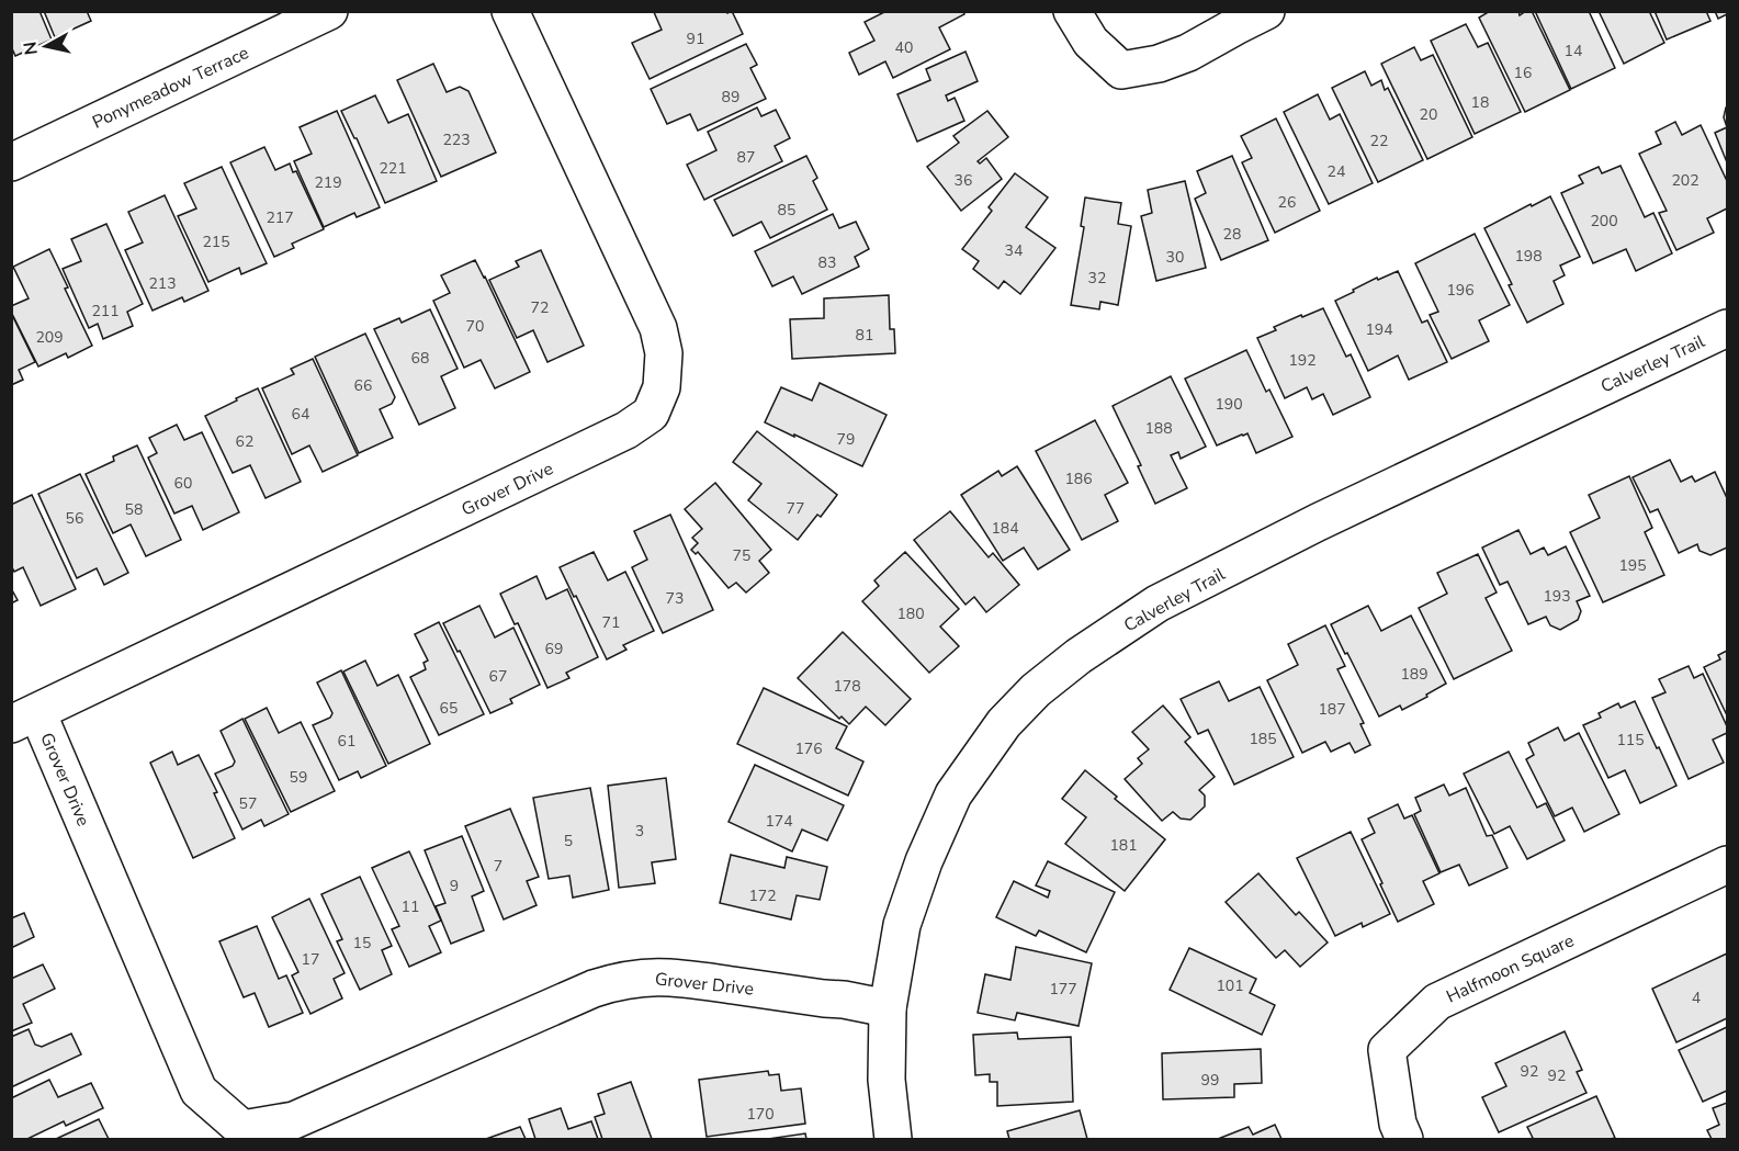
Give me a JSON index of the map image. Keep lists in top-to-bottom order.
{
  "streets": {
    "street": [
      "Ponymeadow Terrace",
      "Calverley Trail",
      "Grover Drive",
      "Halfmoon Square"
    ]
  },
  "crossings": [
    ["Calverley Trail", "Grover Drive"]
  ],
  "house_numbers": [
    "91",
    "40",
    "14",
    "16",
    "89",
    "18",
    "20",
    "223",
    "22",
    "87",
    "221",
    "24",
    "36",
    "202",
    "219",
    "26",
    "85",
    "217",
    "200",
    "28",
    "215",
    "34",
    "198",
    "30",
    "83",
    "32",
    "213",
    "196",
    "72",
    "211",
    "70",
    "194",
    "81",
    "209",
    "68",
    "192",
    "66",
    "190",
    "64",
    "188",
    "79",
    "62",
    "186",
    "60",
    "77",
    "58",
    "56",
    "184",
    "75",
    "195",
    "193",
    "73",
    "180",
    "71",
    "69",
    "189",
    "67",
    "178",
    "65",
    "187",
    "185",
    "115",
    "61",
    "176",
    "59",
    "57",
    "174",
    "3",
    "5",
    "181",
    "7",
    "9",
    "172",
    "11",
    "15",
    "17",
    "101",
    "177",
    "4",
    "92",
    "92",
    "99",
    "170"
  ],
  "north": "left"
}
